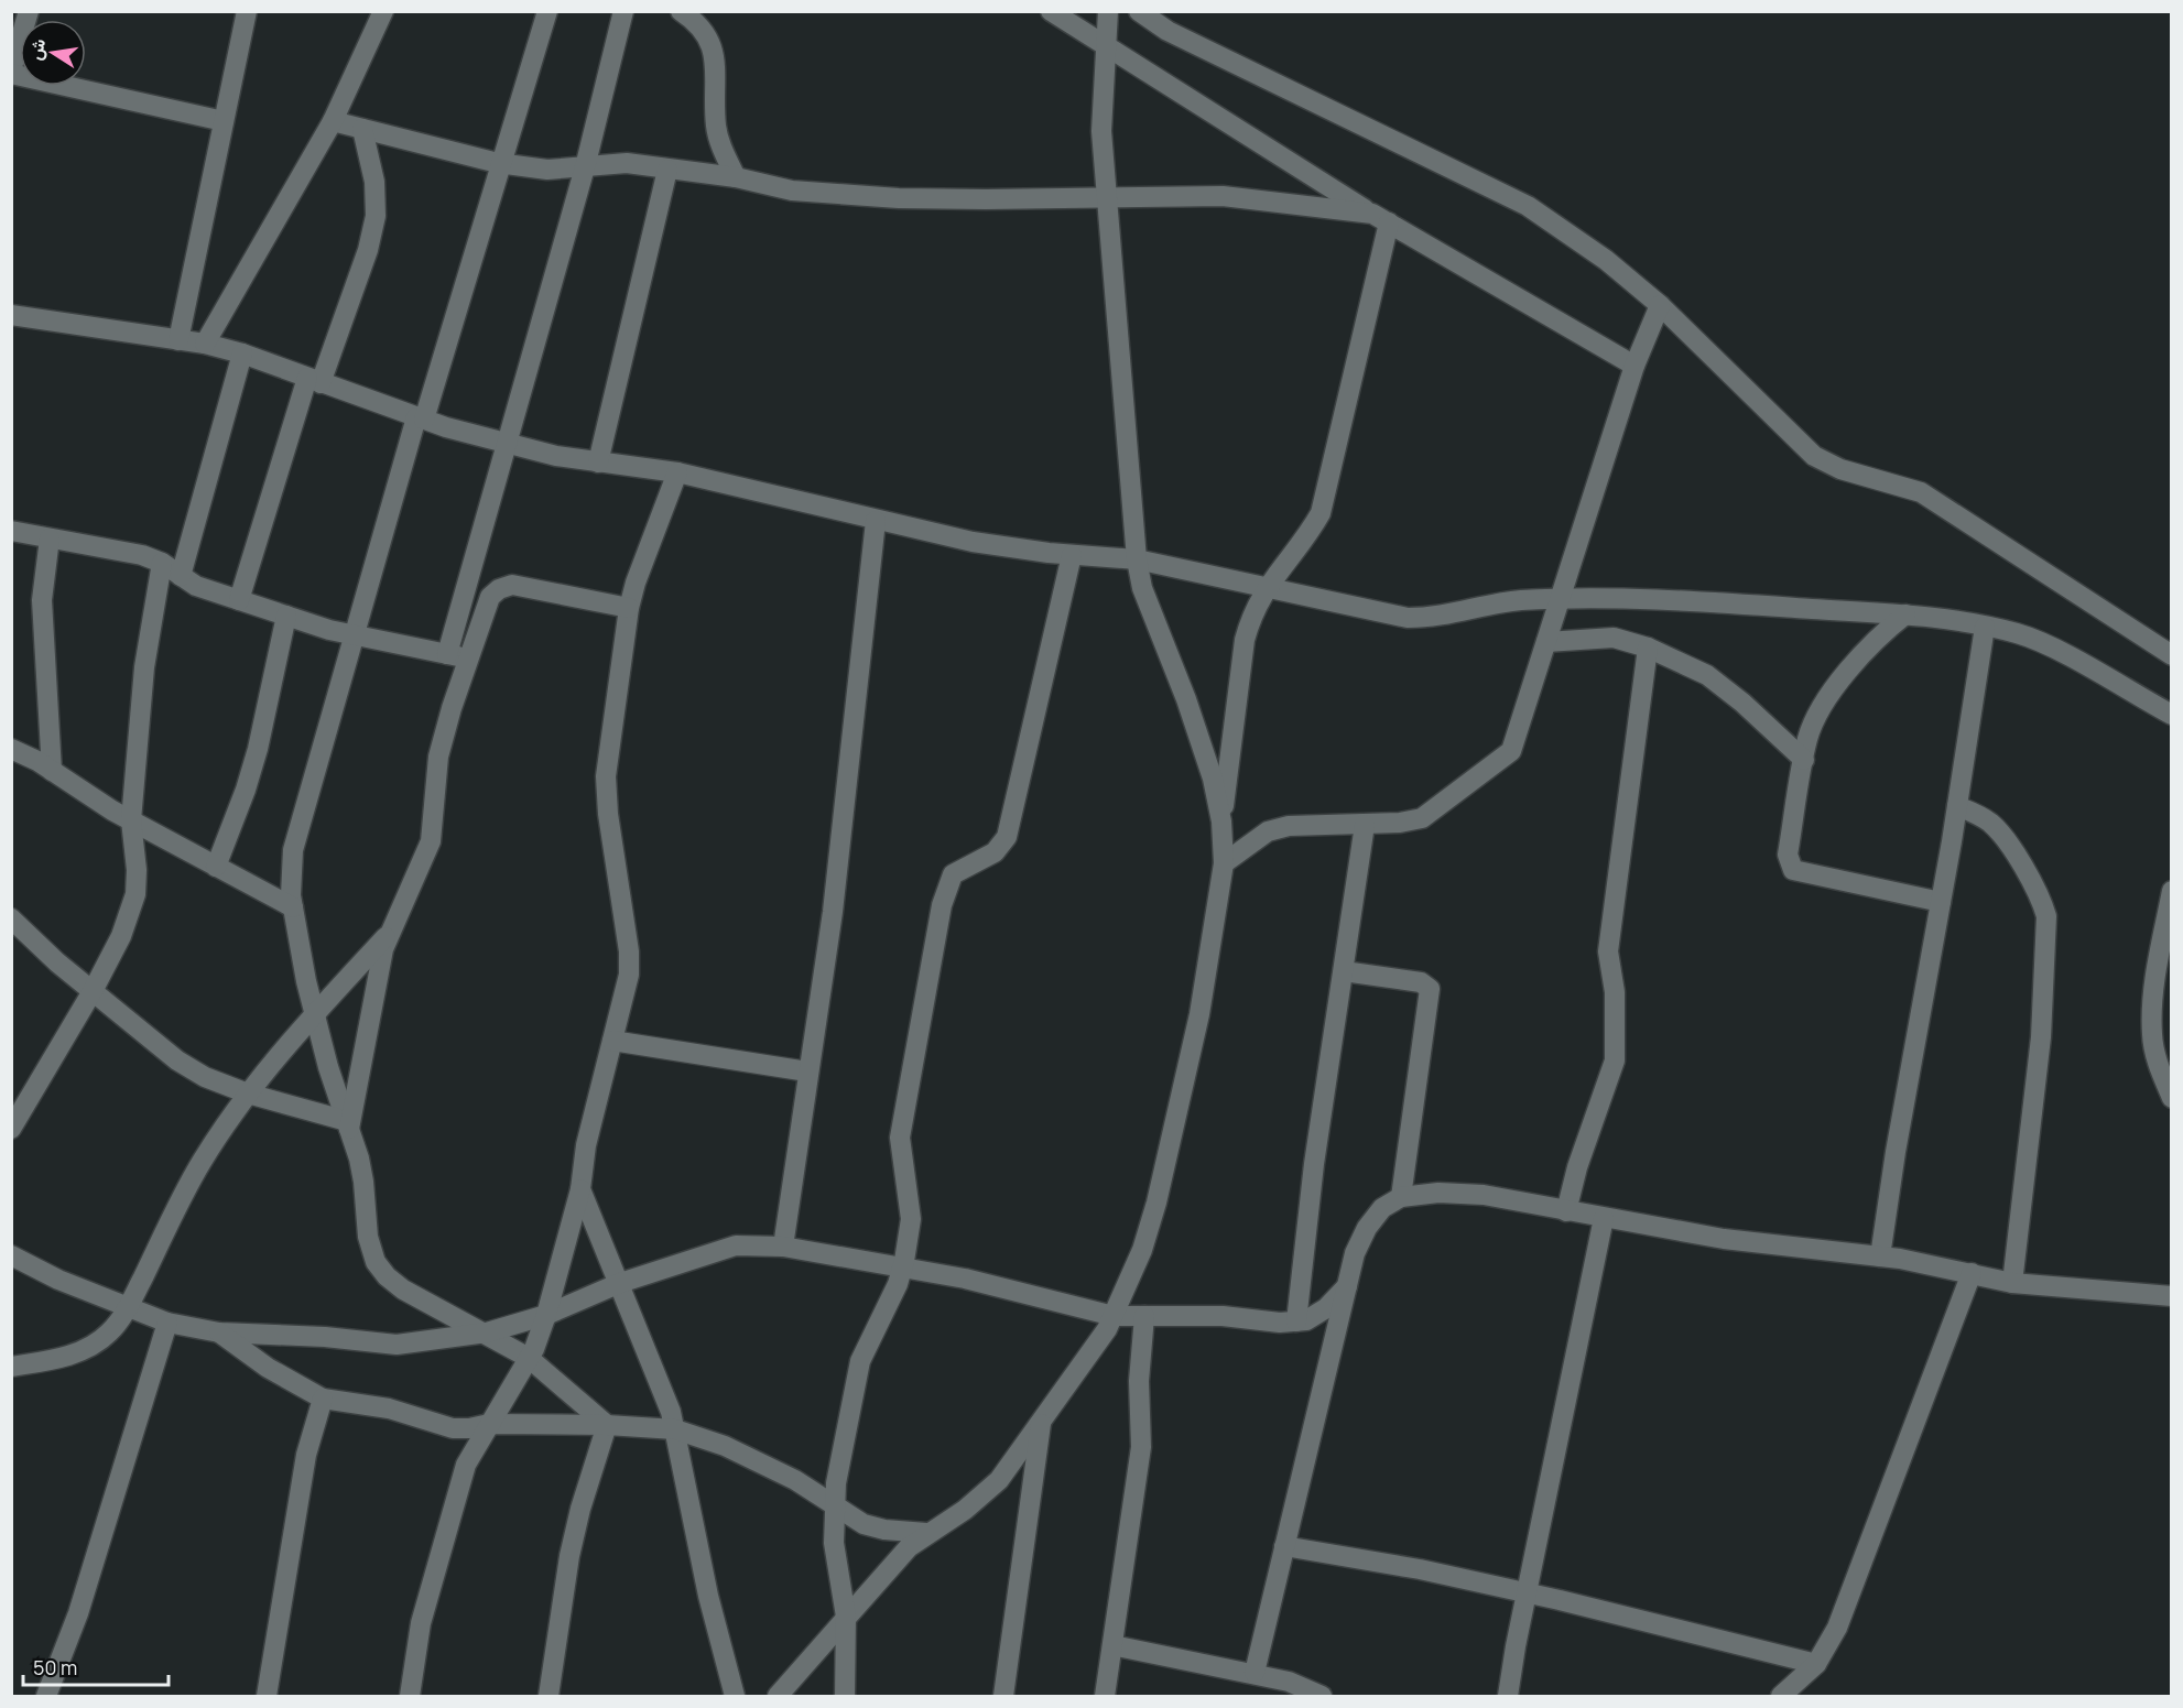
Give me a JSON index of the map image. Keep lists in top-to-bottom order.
{
  "scale_bar": "50 m",
  "north": "left"
}
